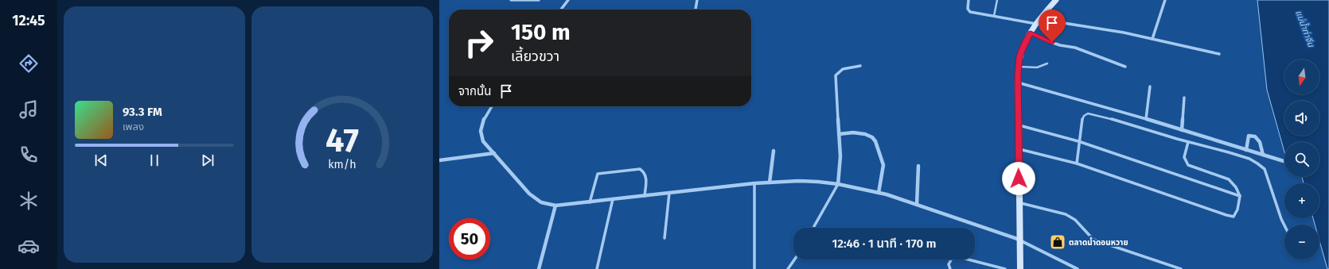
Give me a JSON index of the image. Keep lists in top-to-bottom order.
{
  "water": ["แม่น้ำท่าจีน"],
  "places": {
    "shop": ["ตลาดน้ำดอนหวาย"]
  },
  "north": "bottom",
  "page": {
    "tabs": "12:45",
    "turn": ["150 m", "เลี้ยวขวา"],
    "map_buttons": ["+", "−"],
    "then": "จากนั้น",
    "song": ["93.3 FM", "เพลง"],
    "limit": "50",
    "trip": "12:46 · 1 นาที · 170 m",
    "gauge": ["47", "km/h"]
  }
}
